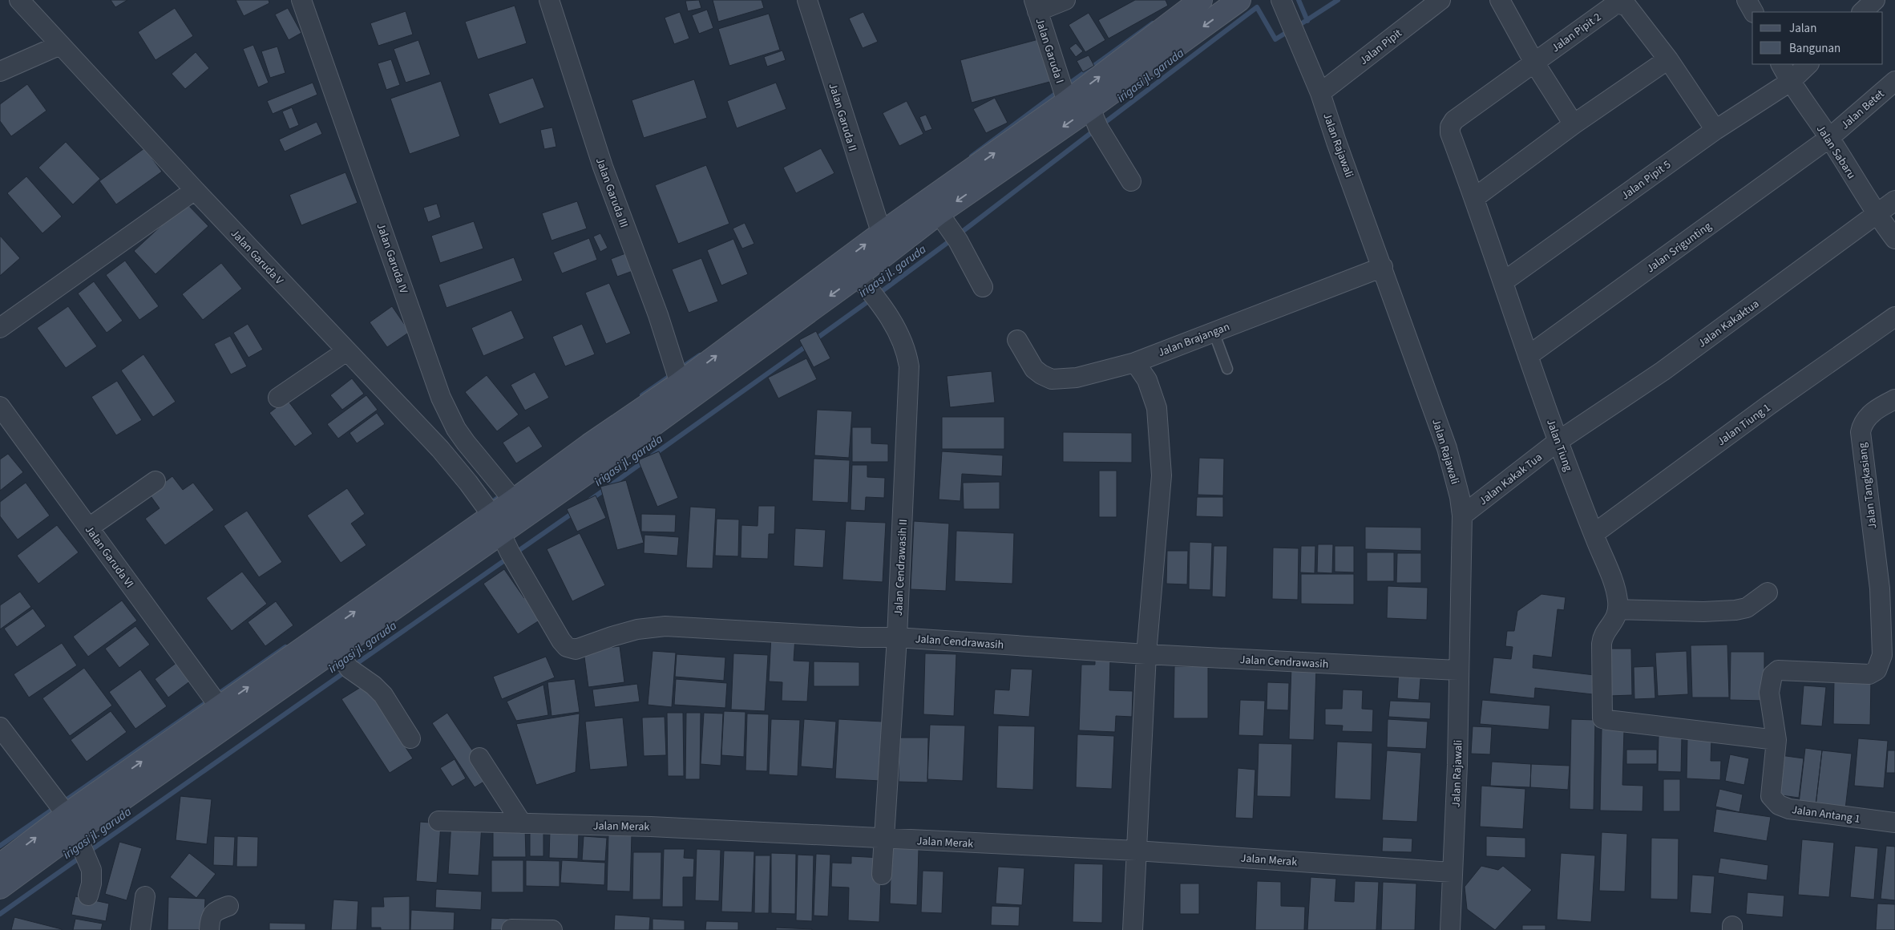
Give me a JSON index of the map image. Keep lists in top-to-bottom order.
{
  "streets": {
    "street": [
      "Jalan Pipit 2",
      "Jalan Pipit",
      "Jalan Garuda I",
      "Jalan Betet",
      "Jalan Garuda II",
      "Jalan Rajawali",
      "Jalan Sabaru",
      "Jalan Pipit 5",
      "Jalan Garuda III",
      "Jalan Srigunting",
      "Jalan Garuda V",
      "Jalan Garuda IV",
      "Jalan Kakaktua",
      "Jalan Brajangan",
      "Jalan Tiung 1",
      "Jalan Tiung",
      "Jalan Kakak Tua",
      "Jalan Tangkasiang",
      "Jalan Garuda VI",
      "Jalan Cendrawasih II",
      "Jalan Cendrawasih",
      "Jalan Antang 1",
      "Jalan Merak"
    ]
  },
  "crossings": [
    ["Jalan Pipit 2", "Jalan Pipit 5"],
    ["Jalan Pipit 2", "Jalan Tiung"],
    ["Jalan Pipit", "Jalan Rajawali"],
    ["Jalan Betet", "Jalan Sabaru"],
    ["Jalan Betet", "Jalan Srigunting"],
    ["Jalan Rajawali", "Jalan Brajangan"],
    ["Jalan Rajawali", "Jalan Kakak Tua"],
    ["Jalan Rajawali", "Jalan Cendrawasih"],
    ["Jalan Rajawali", "Jalan Merak"],
    ["Jalan Sabaru", "Jalan Pipit 5"],
    ["Jalan Sabaru", "Jalan Srigunting"],
    ["Jalan Sabaru", "Jalan Kakaktua"],
    ["Jalan Pipit 5", "Jalan Tiung"],
    ["Jalan Srigunting", "Jalan Tiung"],
    ["Jalan Garuda V", "Jalan Cendrawasih"],
    ["Jalan Kakaktua", "Jalan Tiung"],
    ["Jalan Kakaktua", "Jalan Kakak Tua"],
    ["Jalan Tiung 1", "Jalan Tiung"],
    ["Jalan Tiung", "Jalan Kakak Tua"],
    ["Jalan Tangkasiang", "Jalan Antang 1"],
    ["Jalan Cendrawasih II", "Jalan Cendrawasih"],
    ["Jalan Cendrawasih II", "Jalan Merak"]
  ],
  "water": ["irigasi jl. garuda"],
  "legend": ["Jalan", "Bangunan"]
}
